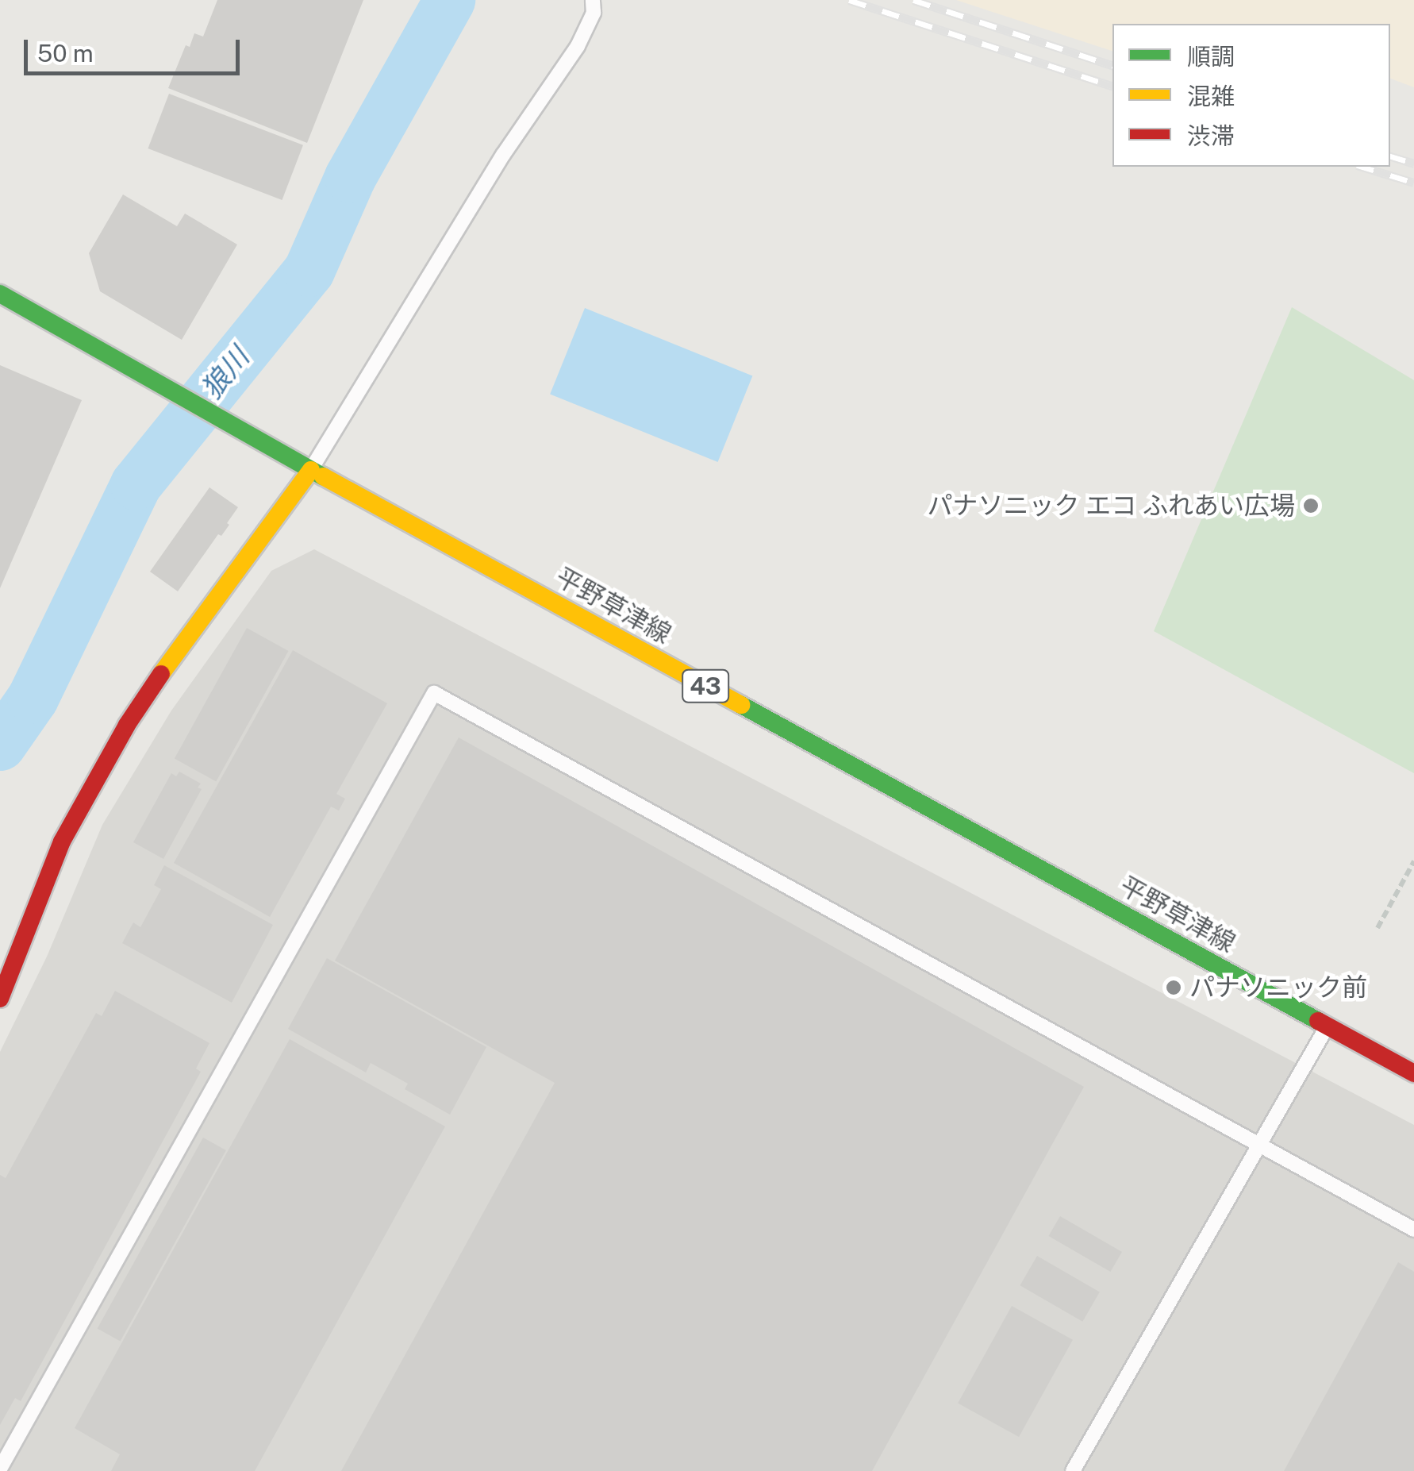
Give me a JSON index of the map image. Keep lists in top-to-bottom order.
{
  "streets": {
    "main road": ["平野草津線", "43"]
  },
  "water": ["狼川"],
  "places": ["パナソニック エコ ふれあい広場", "パナソニック前"],
  "legend": ["順調", "混雑", "渋滞"],
  "scale_bar": "50 m"
}
